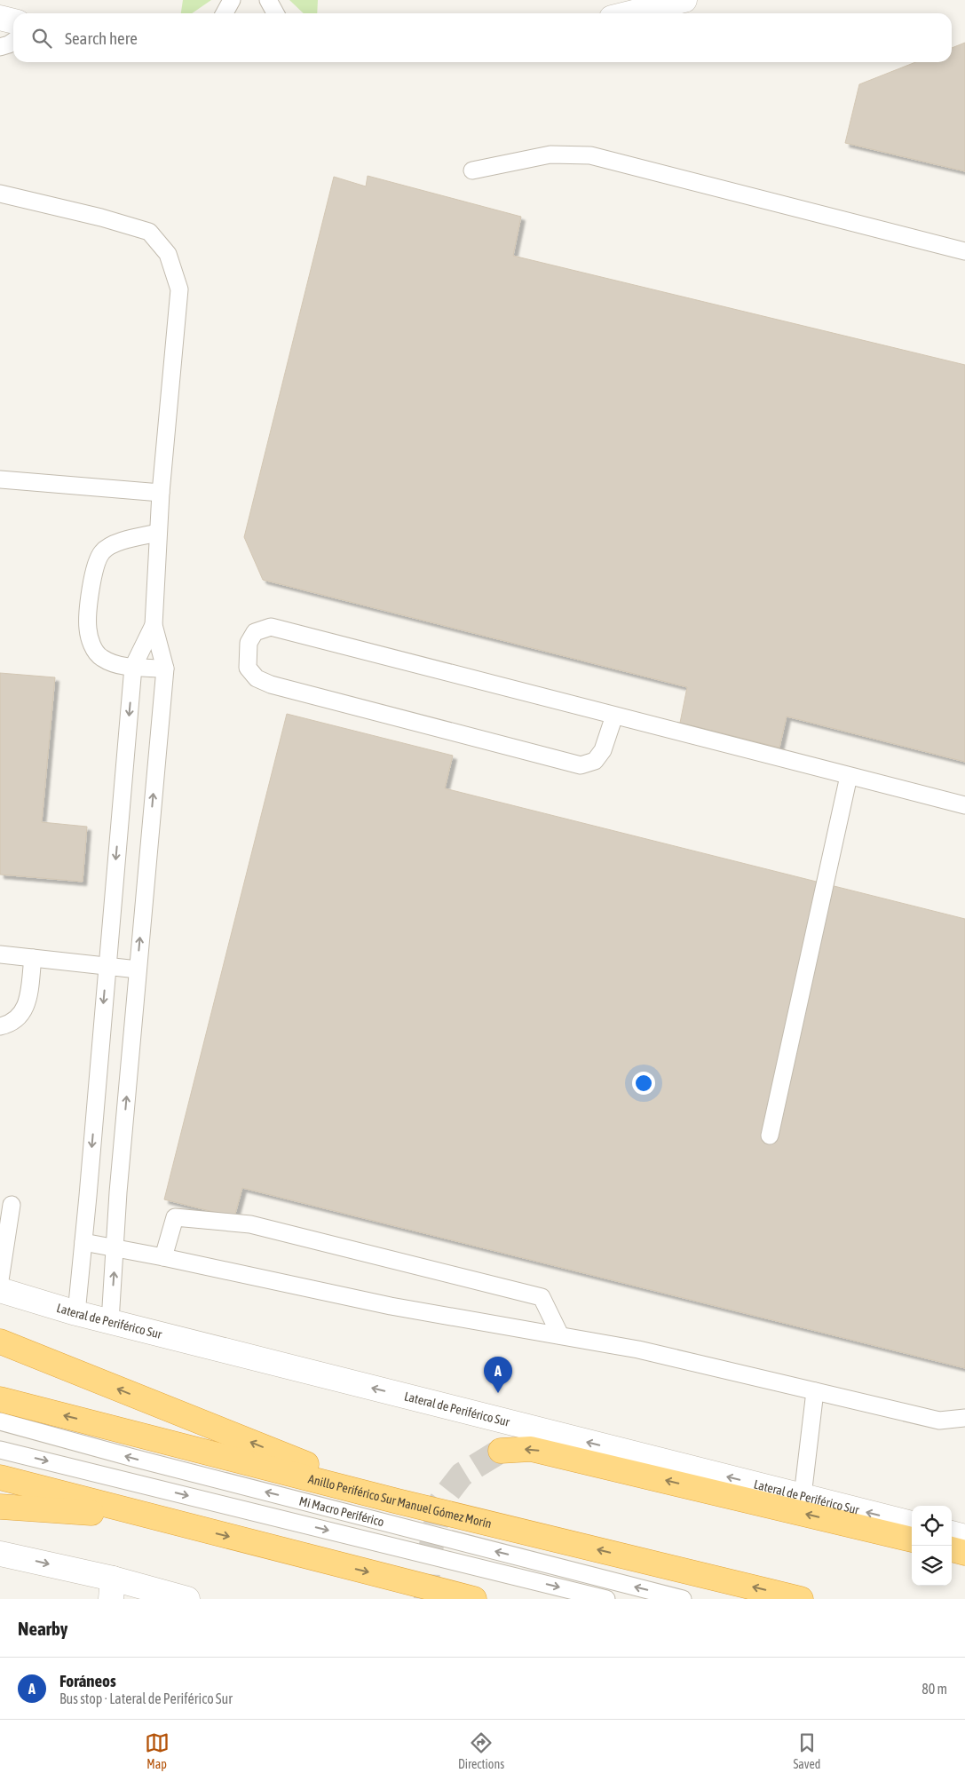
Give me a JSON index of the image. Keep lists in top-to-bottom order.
{
  "streets": {
    "highway": ["Anillo Periférico Sur Manuel Gómez Morín"],
    "street": ["Lateral de Periférico Sur"],
    "lane": ["Mi Macro Periférico"]
  },
  "one_way": ["Lateral de Periférico Sur"],
  "page": {
    "search": "Search here",
    "pins": "A",
    "heading": "Nearby",
    "list": [
      {
        "mark": "A",
        "name": "Foráneos",
        "note": "Bus stop · Lateral de Periférico Sur",
        "value": "80 m"
      }
    ],
    "nav": ["Map", "Directions", "Saved"]
  }
}
